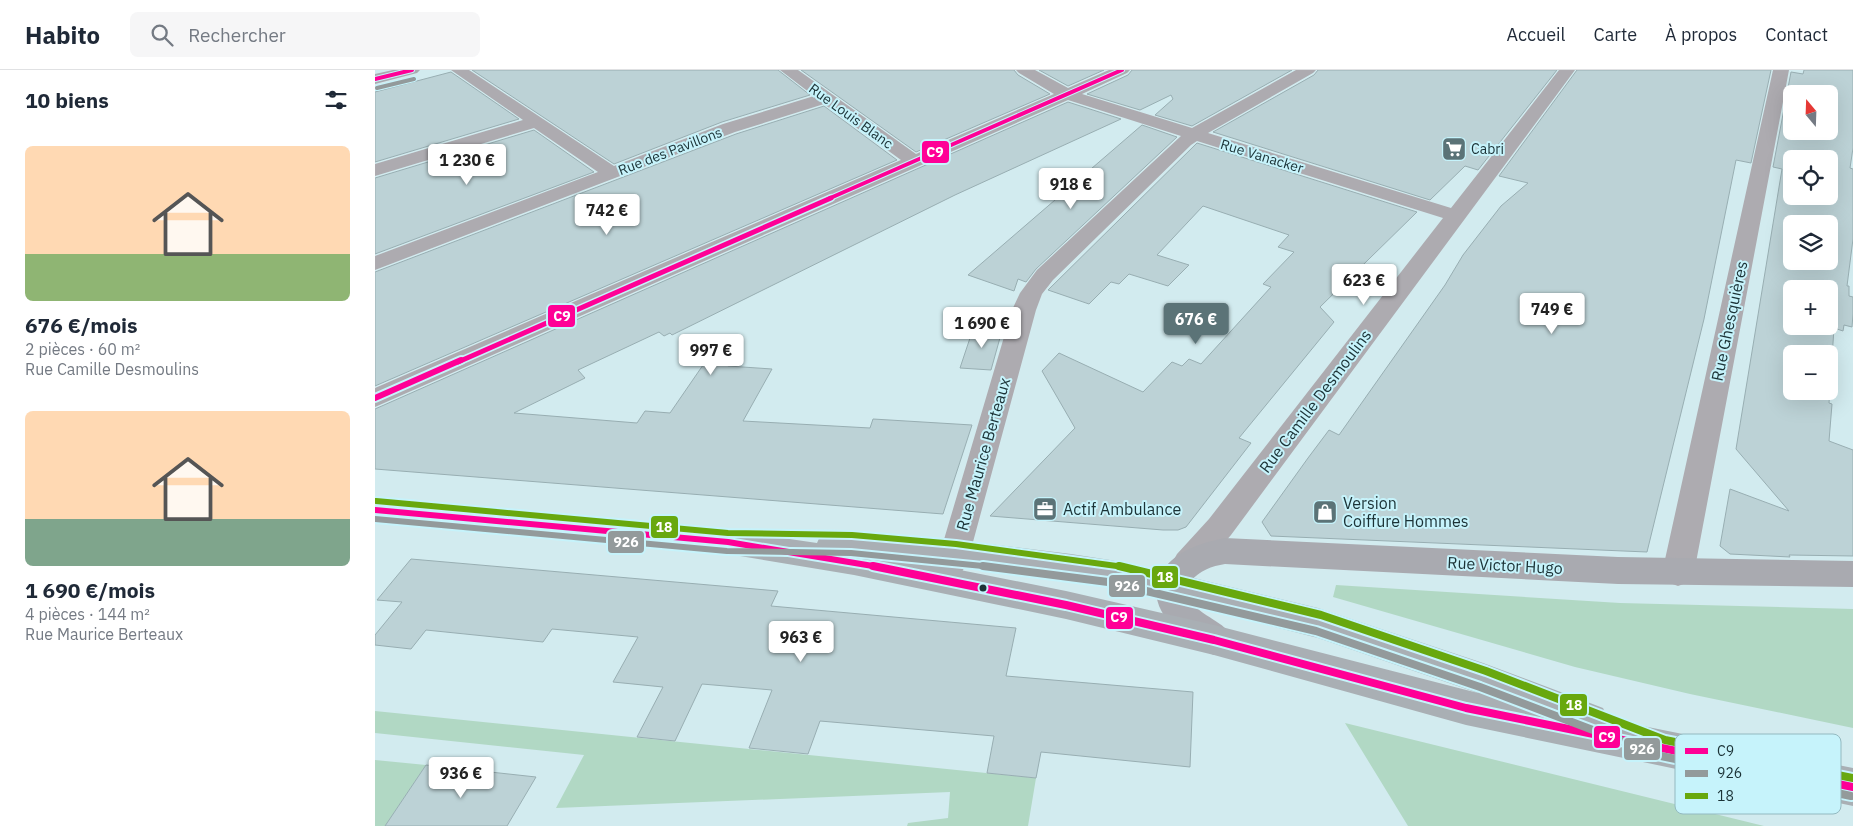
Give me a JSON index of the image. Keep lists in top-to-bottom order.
{
  "streets": {
    "street": [
      "Rue Louis Blanc",
      "Rue des Pavillons",
      "Rue Vanacker",
      "Rue Ghesquières",
      "Rue Camille Desmoulins",
      "Rue Maurice Berteaux",
      "Rue Victor Hugo"
    ]
  },
  "crossings": [
    ["Rue Louis Blanc", "Rue des Pavillons"],
    ["Rue Vanacker", "Rue Camille Desmoulins"],
    ["Rue Vanacker", "Rue Maurice Berteaux"],
    ["Rue Ghesquières", "Rue Victor Hugo"],
    ["Rue Camille Desmoulins", "Rue Victor Hugo"]
  ],
  "places": {
    "supermarket": ["Cabri"],
    "office": ["Actif Ambulance"],
    "shop": ["Version Coiffure Hommes"]
  },
  "lines": ["transit line C9", "transit line 926", "transit line 18"],
  "legend": ["C9", "926", "18"],
  "north": "top",
  "page": {
    "header": "Habito",
    "search": "Rechercher",
    "nav": [
      "Accueil",
      "Carte",
      "À propos",
      "Contact"
    ],
    "heading": "10 biens",
    "map_buttons": ["+", "−"],
    "list": [
      {
        "name": "676 €/mois",
        "note": "2 pièces · 60 m² · Rue Camille Desmoulins"
      },
      {
        "name": "1 690 €/mois",
        "note": "4 pièces · 144 m² · Rue Maurice Berteaux"
      }
    ],
    "price": [
      "1 230 €",
      "918 €",
      "742 €",
      "623 €",
      "749 €",
      "676 €",
      "1 690 €",
      "997 €",
      "963 €",
      "936 €"
    ]
  }
}
